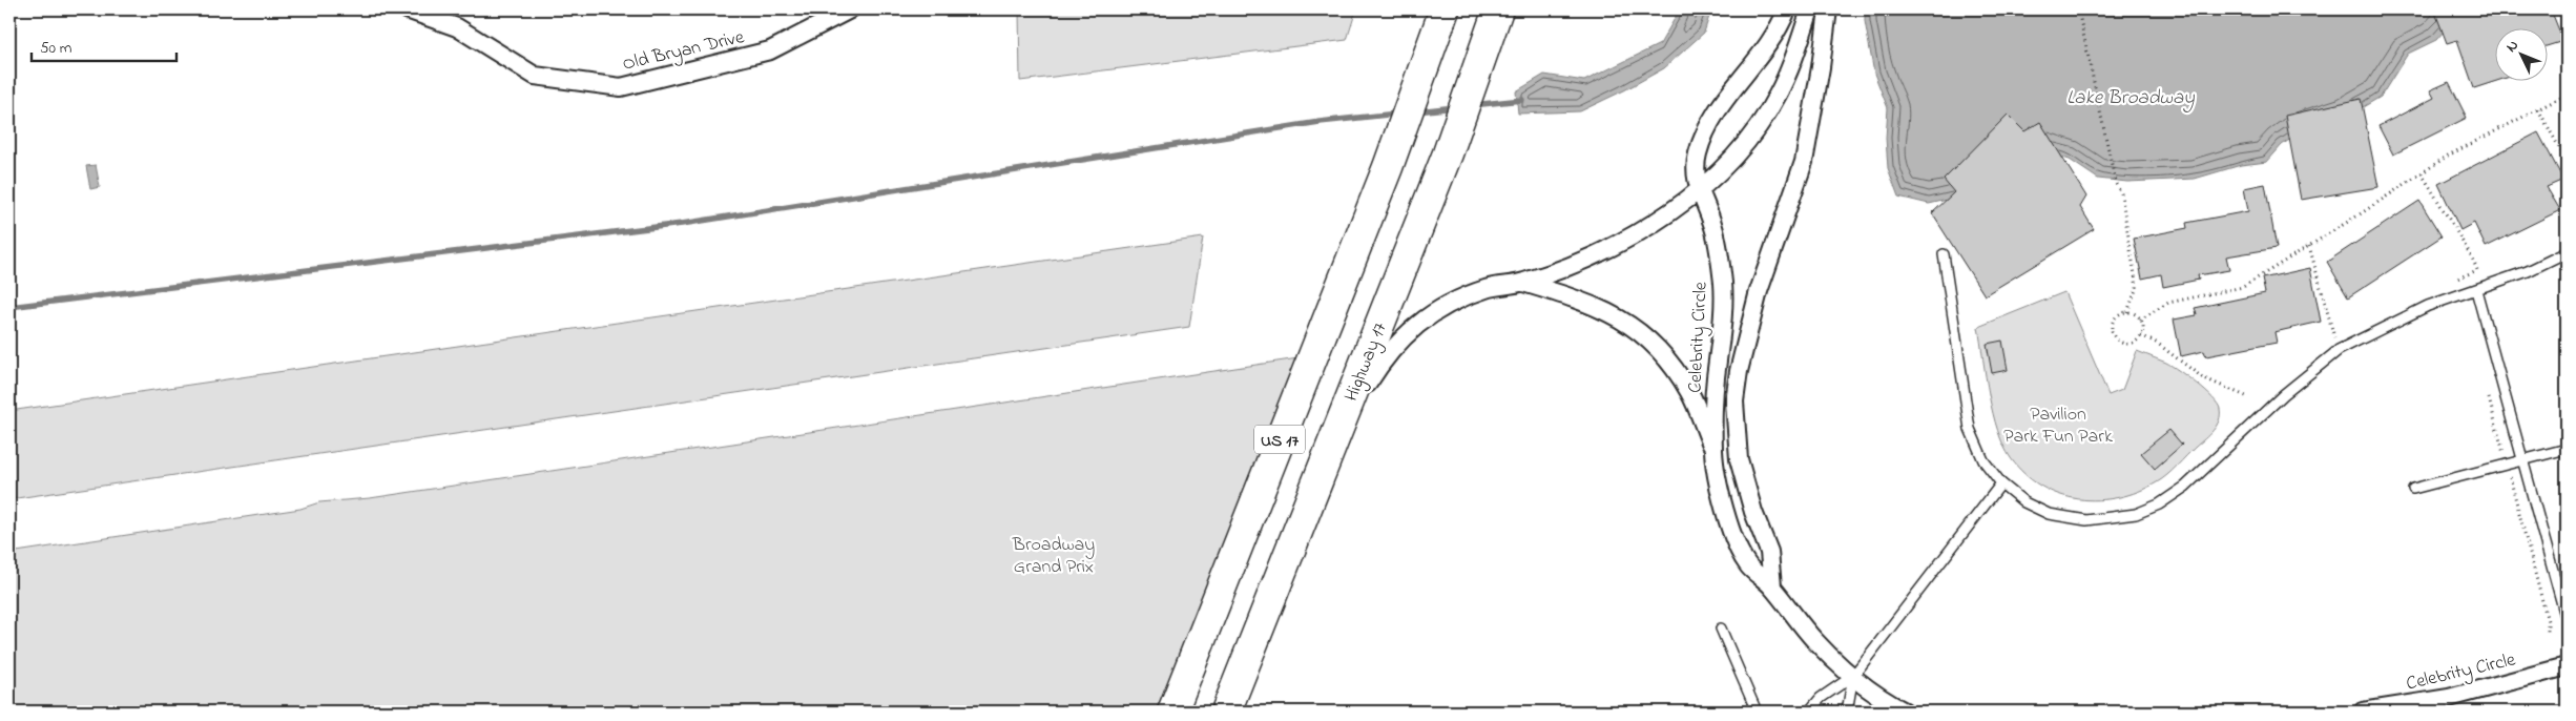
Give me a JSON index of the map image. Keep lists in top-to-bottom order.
{
  "streets": {
    "highway": ["Highway 17", "US 17"],
    "street": ["Old Bryan Drive", "Celebrity Circle"]
  },
  "water": ["Lake Broadway"],
  "parks": ["Pavilion Park Fun Park", "Broadway Grand Prix"],
  "scale_bar": "50 m",
  "north": "top left"
}
